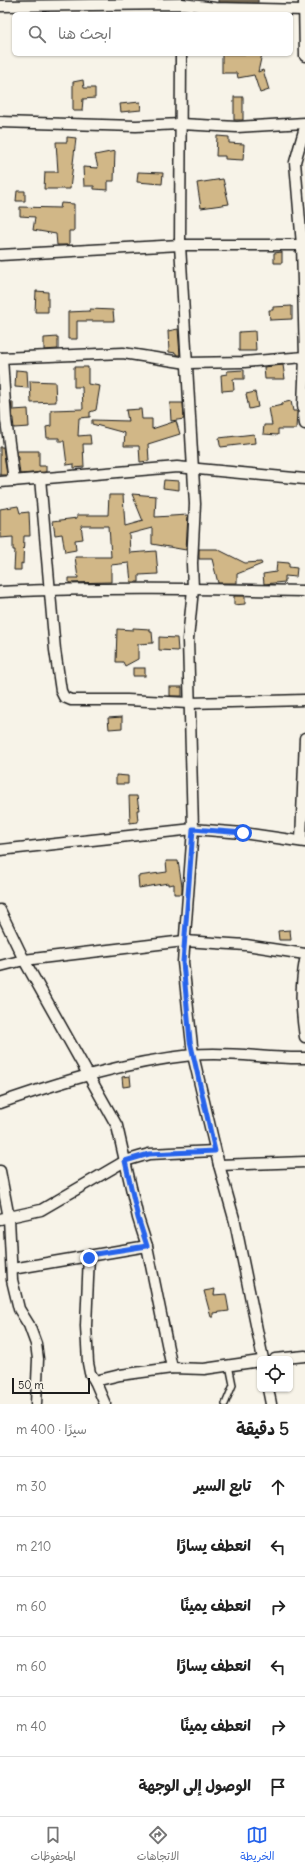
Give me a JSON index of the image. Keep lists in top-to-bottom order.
{
  "scale_bar": "50 m",
  "page": {
    "search": "ابحث هنا",
    "scale": "50 m",
    "heading": ["5 دقيقة", "سيرًا · 400 m"],
    "list": [
      ["تابع السير", "30 m"],
      ["انعطف يسارًا", "210 m"],
      ["انعطف يمينًا", "60 m"],
      ["انعطف يسارًا", "60 m"],
      ["انعطف يمينًا", "40 m"],
      "الوصول إلى الوجهة"
    ],
    "nav": ["الخريطة", "الاتجاهات", "المحفوظات"]
  }
}
